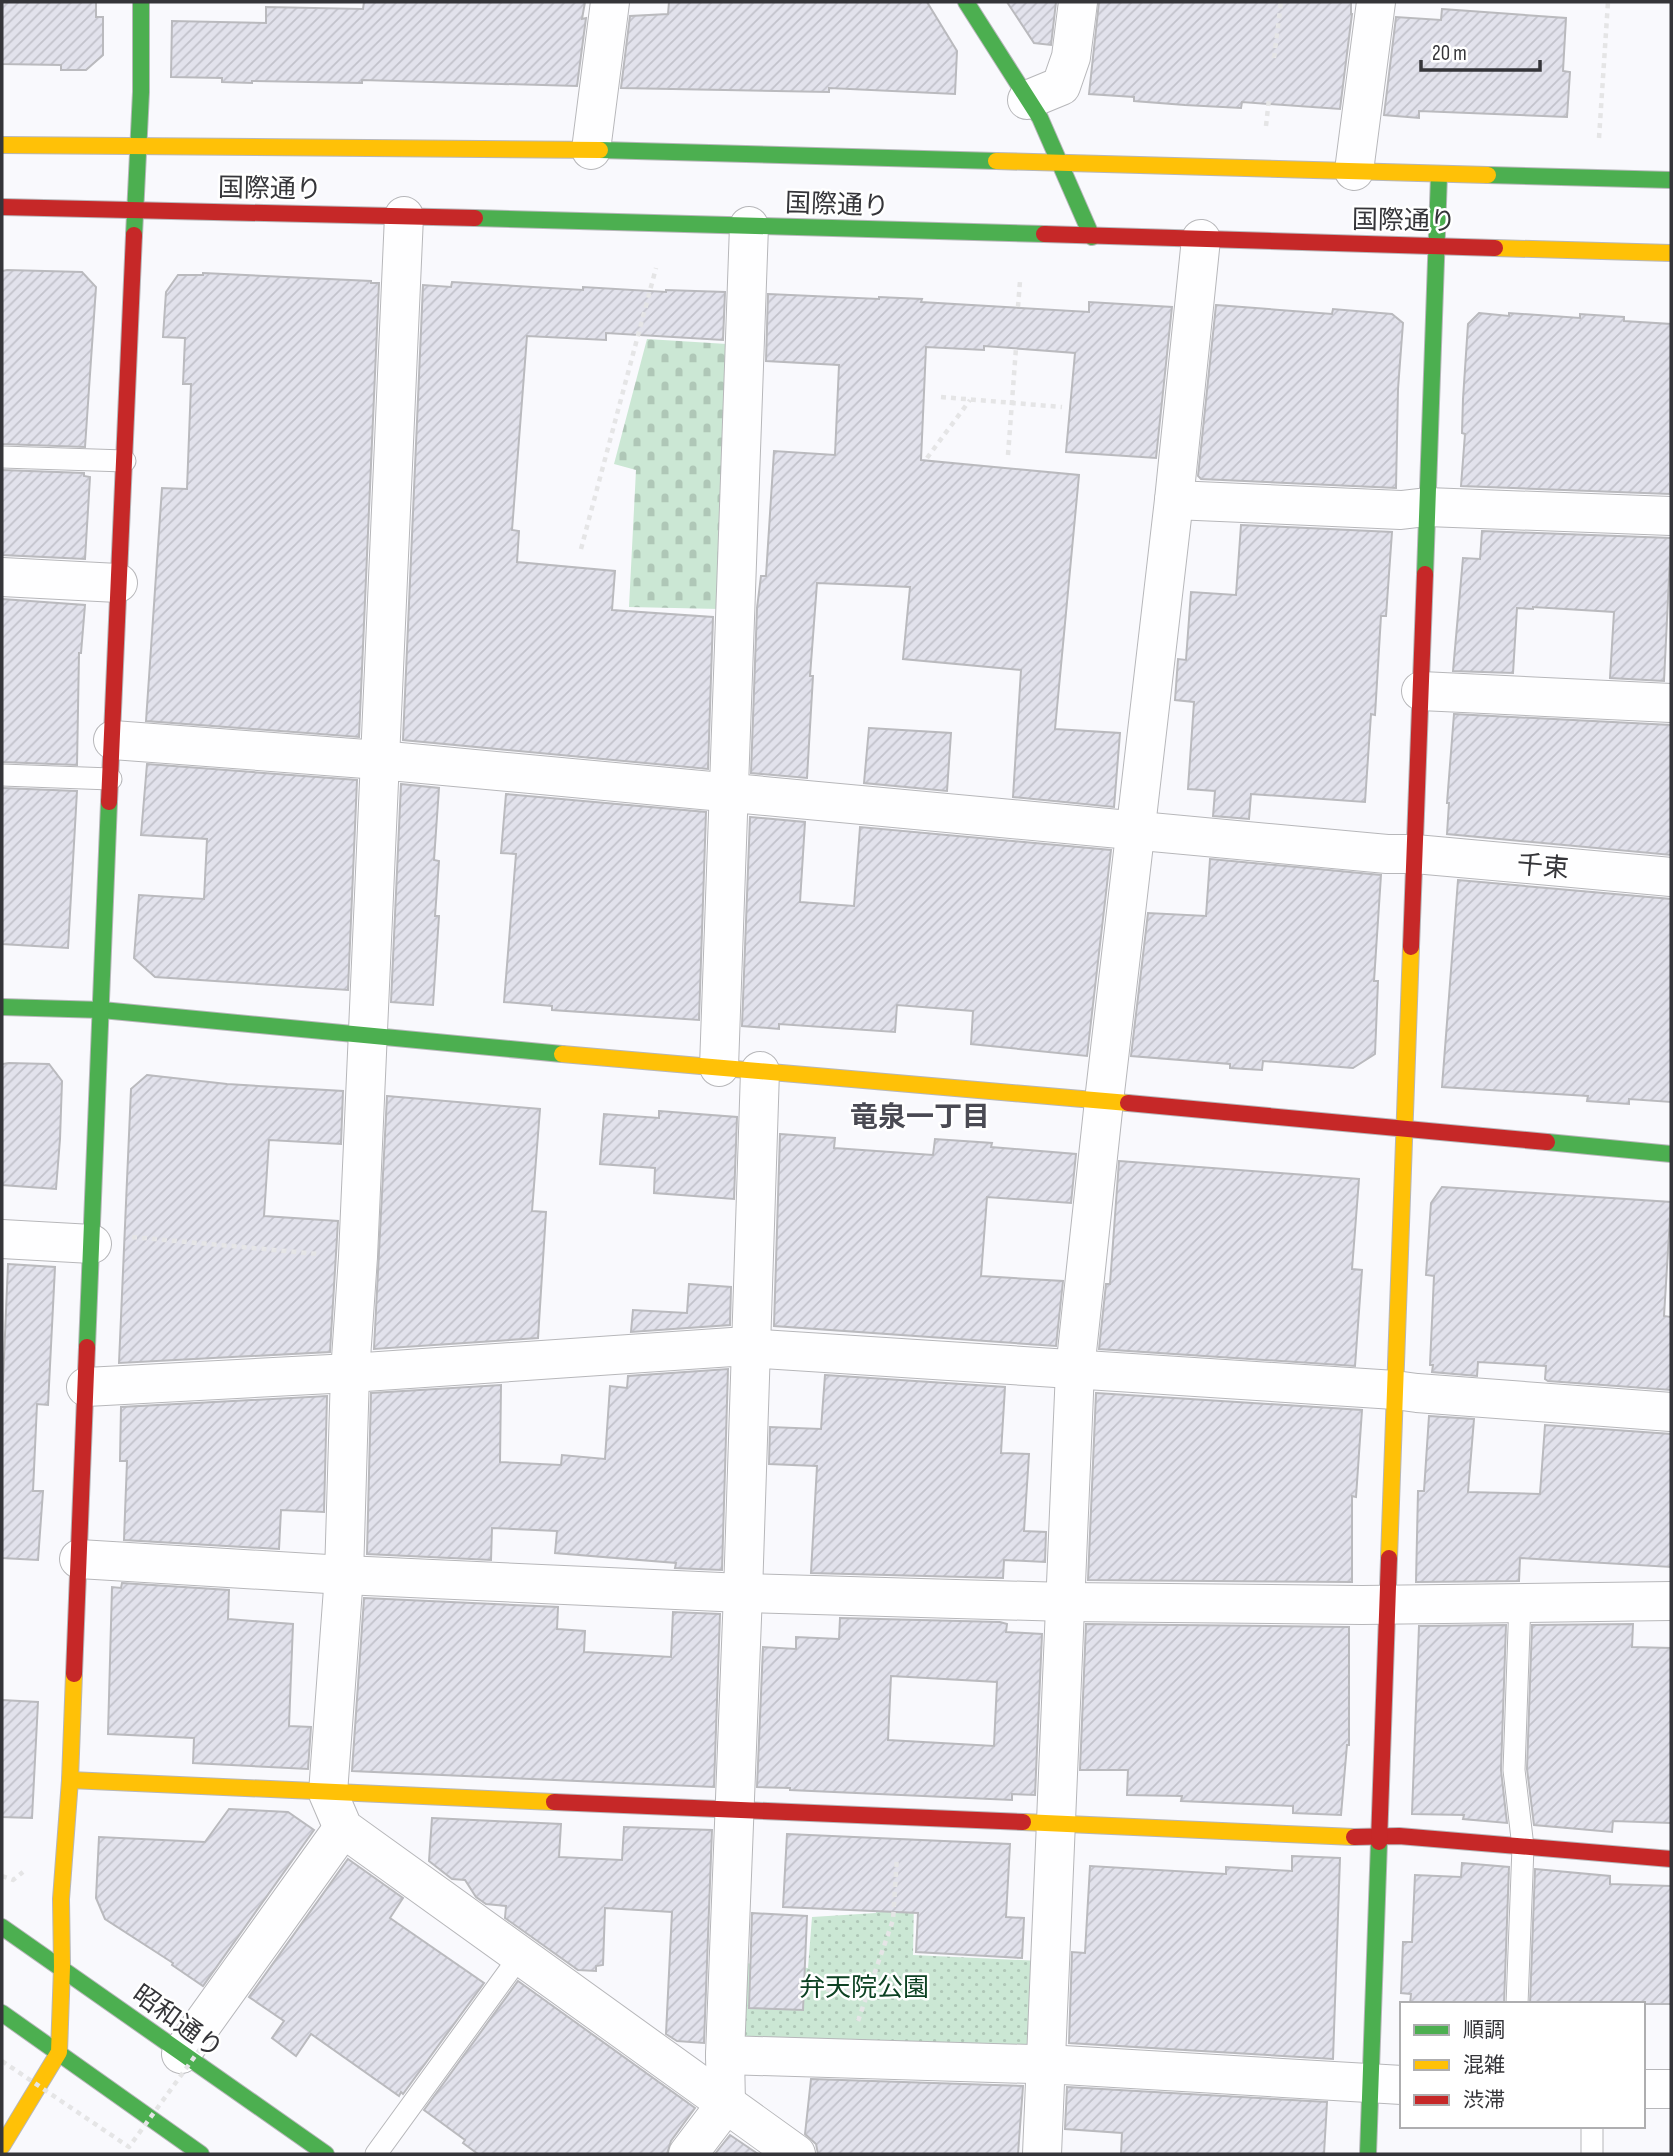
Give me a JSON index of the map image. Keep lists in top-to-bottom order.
{
  "streets": {
    "main road": ["国際通り", "昭和通り"],
    "street": ["千束"]
  },
  "districts": ["竜泉一丁目"],
  "parks": ["弁天院公園"],
  "legend": ["順調", "混雑", "渋滞"],
  "scale_bar": "20 m"
}
